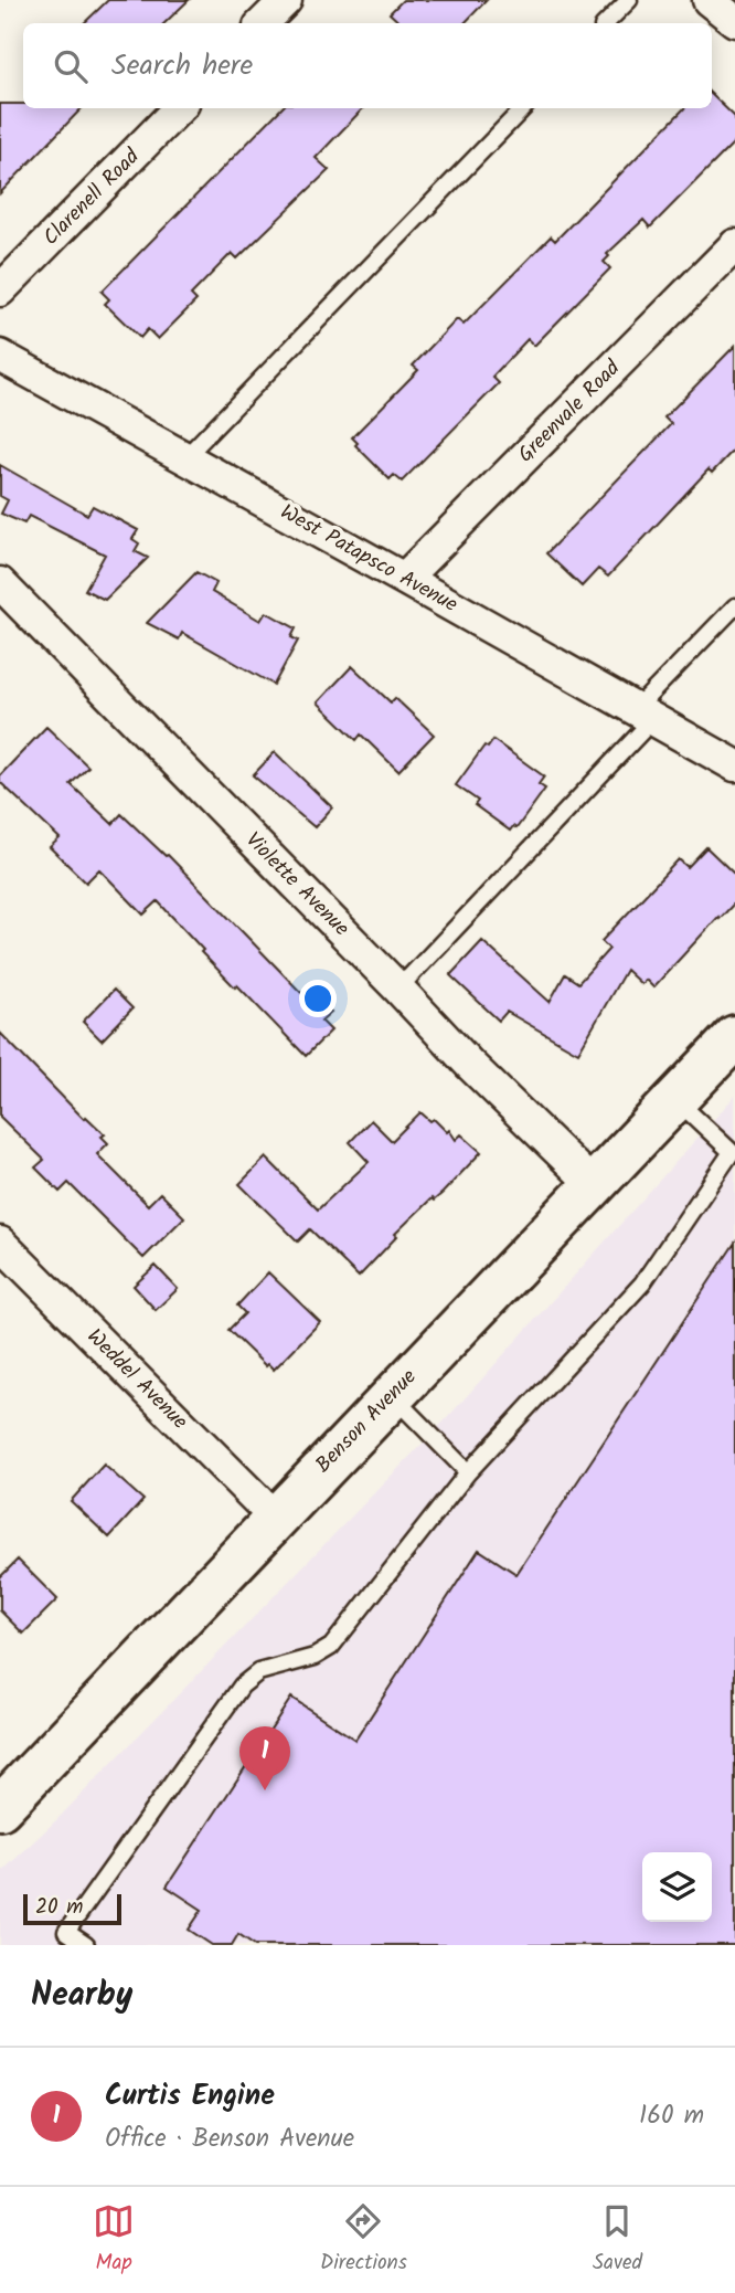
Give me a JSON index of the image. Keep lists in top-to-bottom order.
{
  "streets": {
    "street": [
      "Clarenell Road",
      "Greenvale Road",
      "West Patapsco Avenue",
      "Violette Avenue",
      "Weddel Avenue",
      "Benson Avenue"
    ]
  },
  "crossings": [
    ["Greenvale Road", "West Patapsco Avenue"],
    ["Violette Avenue", "Benson Avenue"],
    ["Weddel Avenue", "Benson Avenue"]
  ],
  "scale_bar": "20 m",
  "page": {
    "search": "Search here",
    "pins": "1",
    "scale": "20 m",
    "heading": "Nearby",
    "list": [
      {
        "mark": "1",
        "name": "Curtis Engine",
        "note": "Office · Benson Avenue",
        "value": "160 m"
      }
    ],
    "nav": ["Map", "Directions", "Saved"]
  }
}
